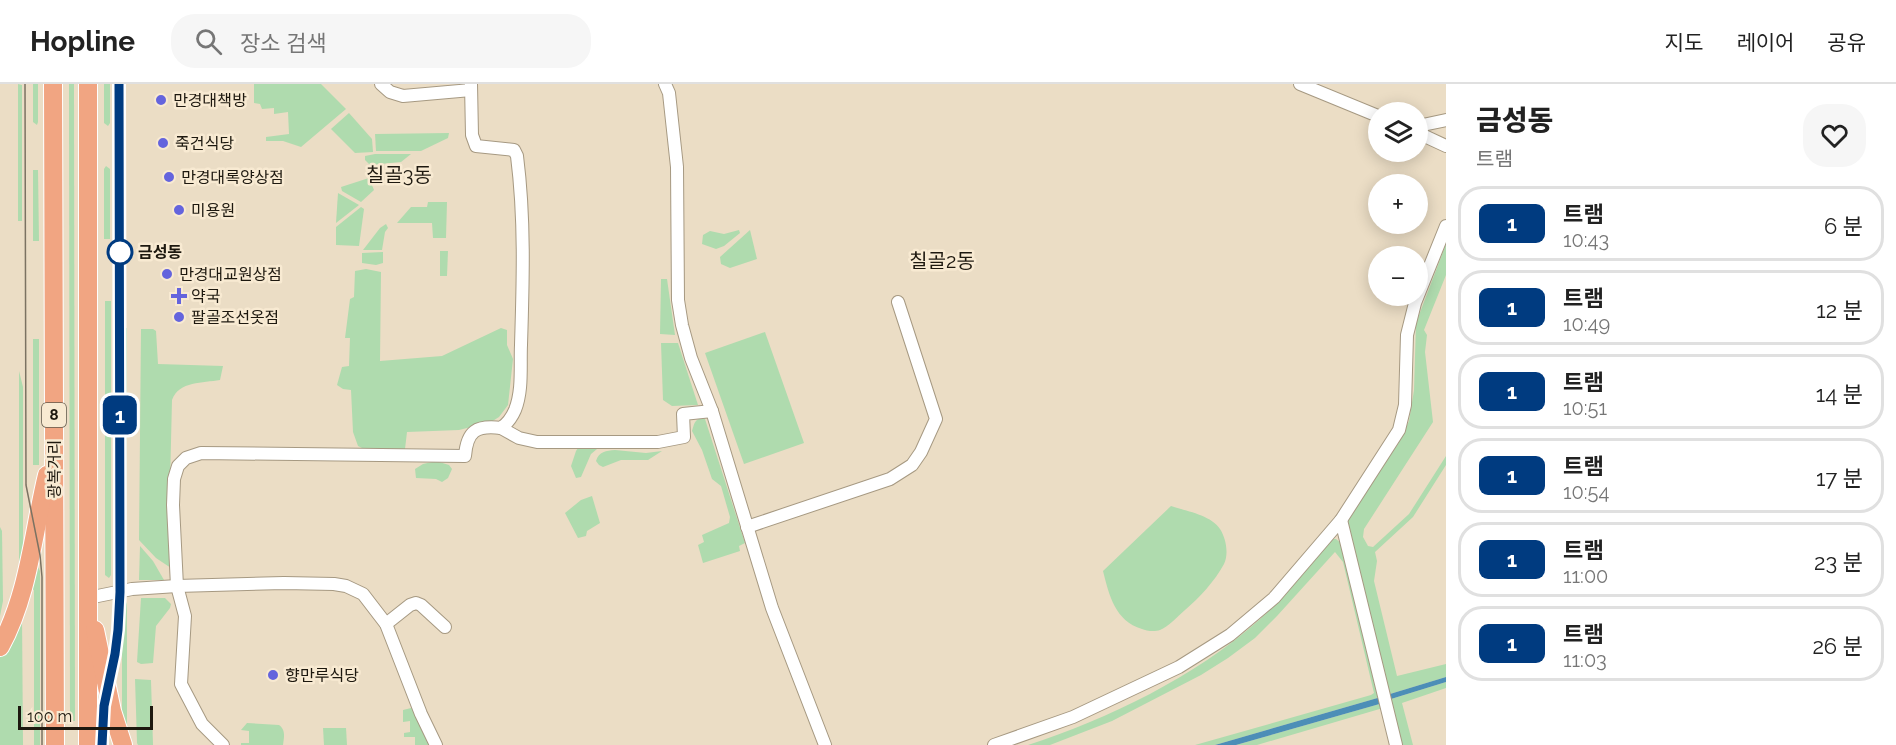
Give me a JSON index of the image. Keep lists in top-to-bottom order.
{
  "streets": {
    "highway": ["8", "광복거리"]
  },
  "districts": ["칠골3동", "칠골2동"],
  "places": {
    "other": [
      "만경대책방",
      "죽건식당",
      "만경대록양상점",
      "미용원",
      "금성동",
      "만경대교원상점",
      "팔골조선옷점",
      "향만루식당"
    ],
    "health": ["약국"]
  },
  "lines": ["tram line 1"],
  "scale_bar": "100 m",
  "page": {
    "header": "Hopline",
    "search": "장소 검색",
    "nav": ["지도", "레이어", "공유"],
    "on_map": "1",
    "heading": ["금성동", "트램"],
    "map_buttons": ["+", "−"],
    "list": [
      {
        "mark": "1",
        "name": "트램",
        "note": "10:43",
        "value": "6 분"
      },
      {
        "mark": "1",
        "name": "트램",
        "note": "10:49",
        "value": "12 분"
      },
      {
        "mark": "1",
        "name": "트램",
        "note": "10:51",
        "value": "14 분"
      },
      {
        "mark": "1",
        "name": "트램",
        "note": "10:54",
        "value": "17 분"
      },
      {
        "mark": "1",
        "name": "트램",
        "note": "11:00",
        "value": "23 분"
      },
      {
        "mark": "1",
        "name": "트램",
        "note": "11:03",
        "value": "26 분"
      }
    ],
    "scale": "100 m"
  }
}
